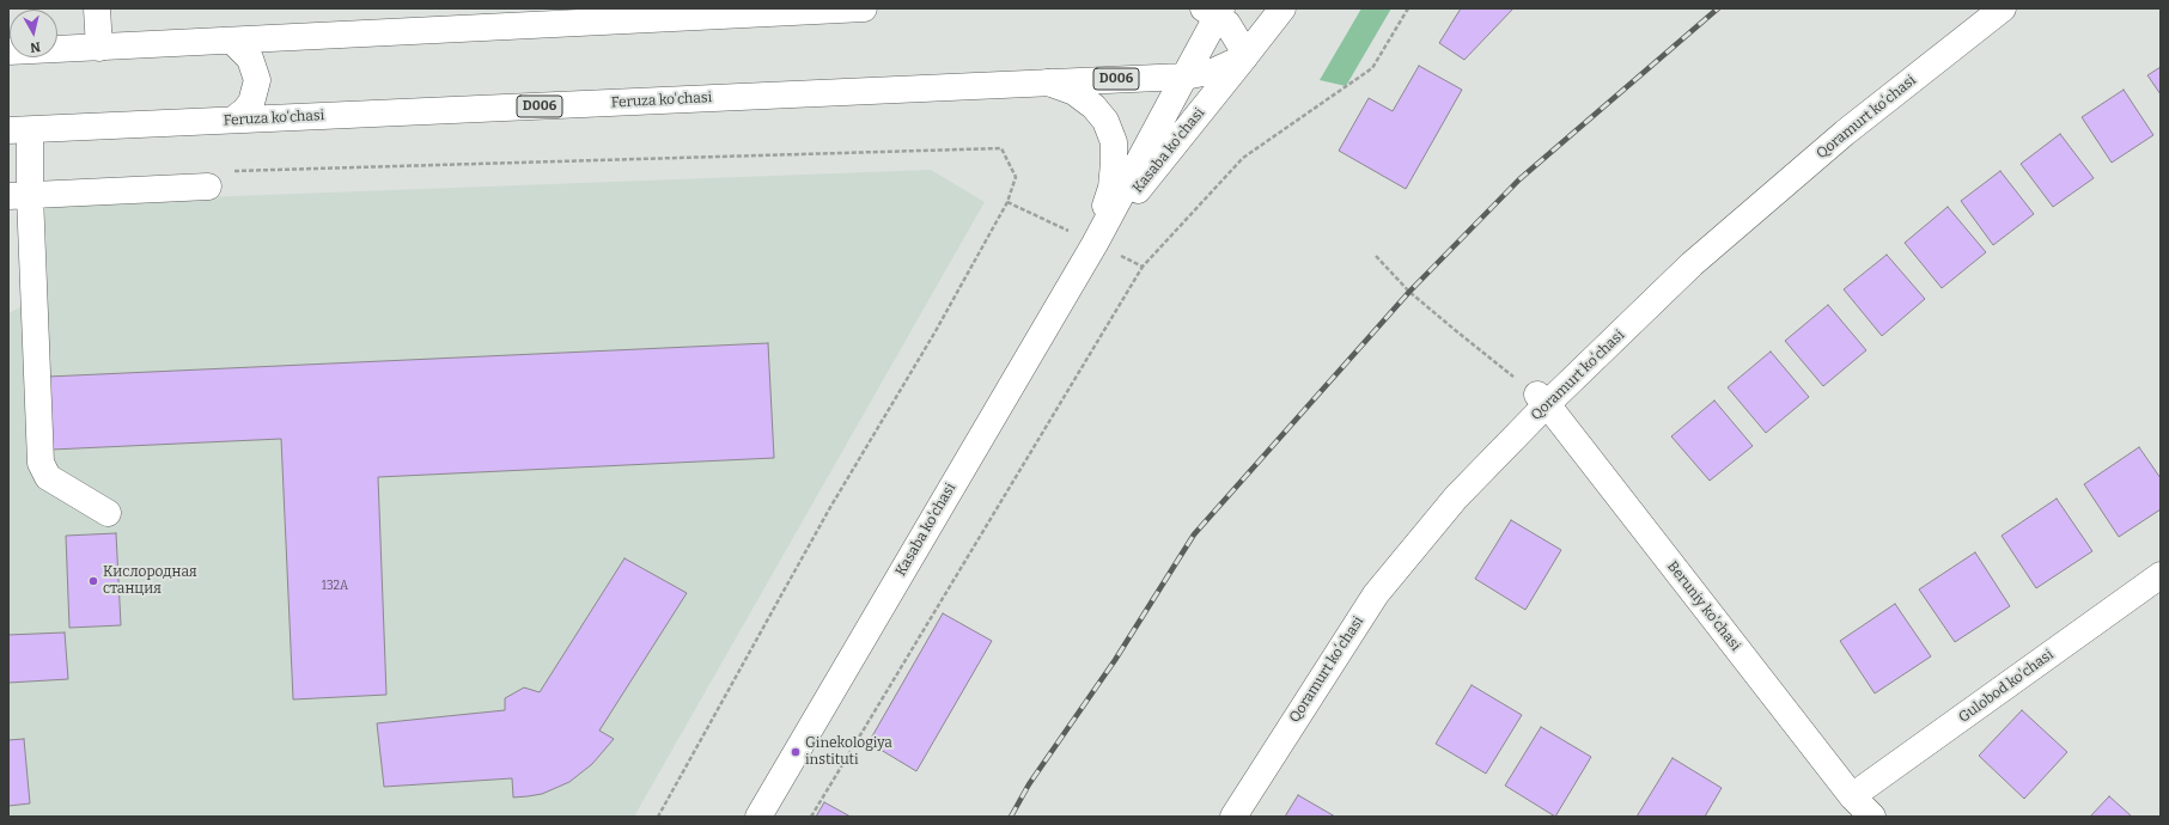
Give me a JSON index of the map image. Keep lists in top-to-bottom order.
{
  "streets": {
    "main road": [
      "D006",
      "Feruza ko'chasi",
      "Qoramurt koʻchasi",
      "Kasaba ko'chasi",
      "Beruniy ko'chasi",
      "Gulobod ko'chasi"
    ]
  },
  "crossings": [
    ["Feruza ko'chasi", "Kasaba ko'chasi"],
    ["Qoramurt koʻchasi", "Beruniy ko'chasi"],
    ["Beruniy ko'chasi", "Gulobod ko'chasi"]
  ],
  "places": ["Кислородная станция", "Ginekologiya instituti"],
  "house_numbers": ["132A"],
  "north": "bottom"
}
